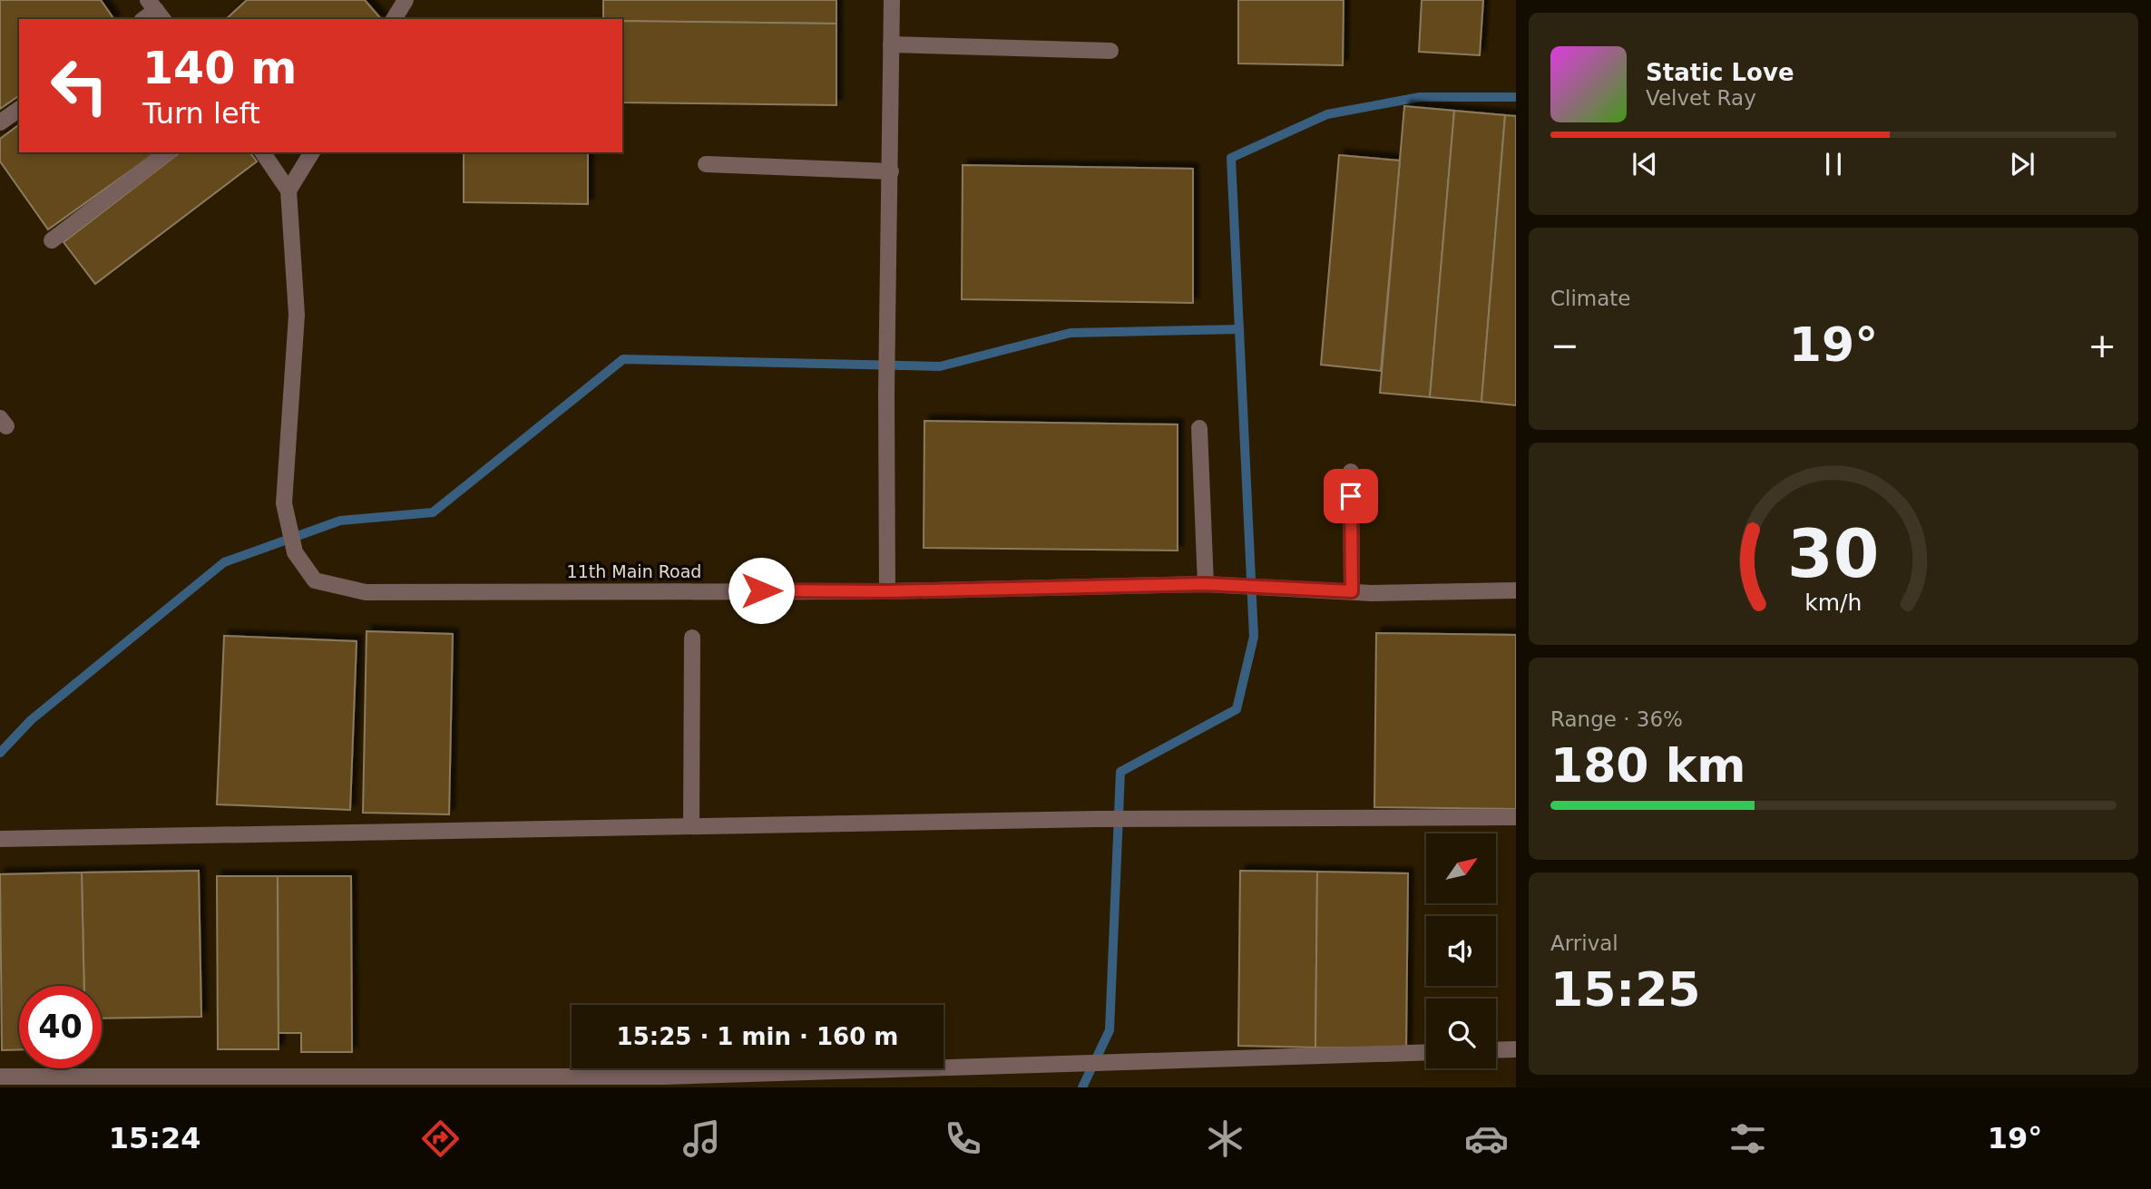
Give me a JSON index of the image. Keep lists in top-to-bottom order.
{
  "streets": {
    "street": ["11th Main Road"]
  },
  "north": "top right",
  "page": {
    "turn": ["140 m", "Turn left"],
    "song": ["Static Love", "Velvet Ray"],
    "tile": [
      "Climate",
      ["Range · 36%", "180 km"],
      ["Arrival", "15:25"]
    ],
    "heat": ["−", "19°", "+"],
    "limit": "40",
    "trip": "15:25 · 1 min · 160 m",
    "tabs": ["15:24", "19°"],
    "gauge": ["30", "km/h"]
  }
}
